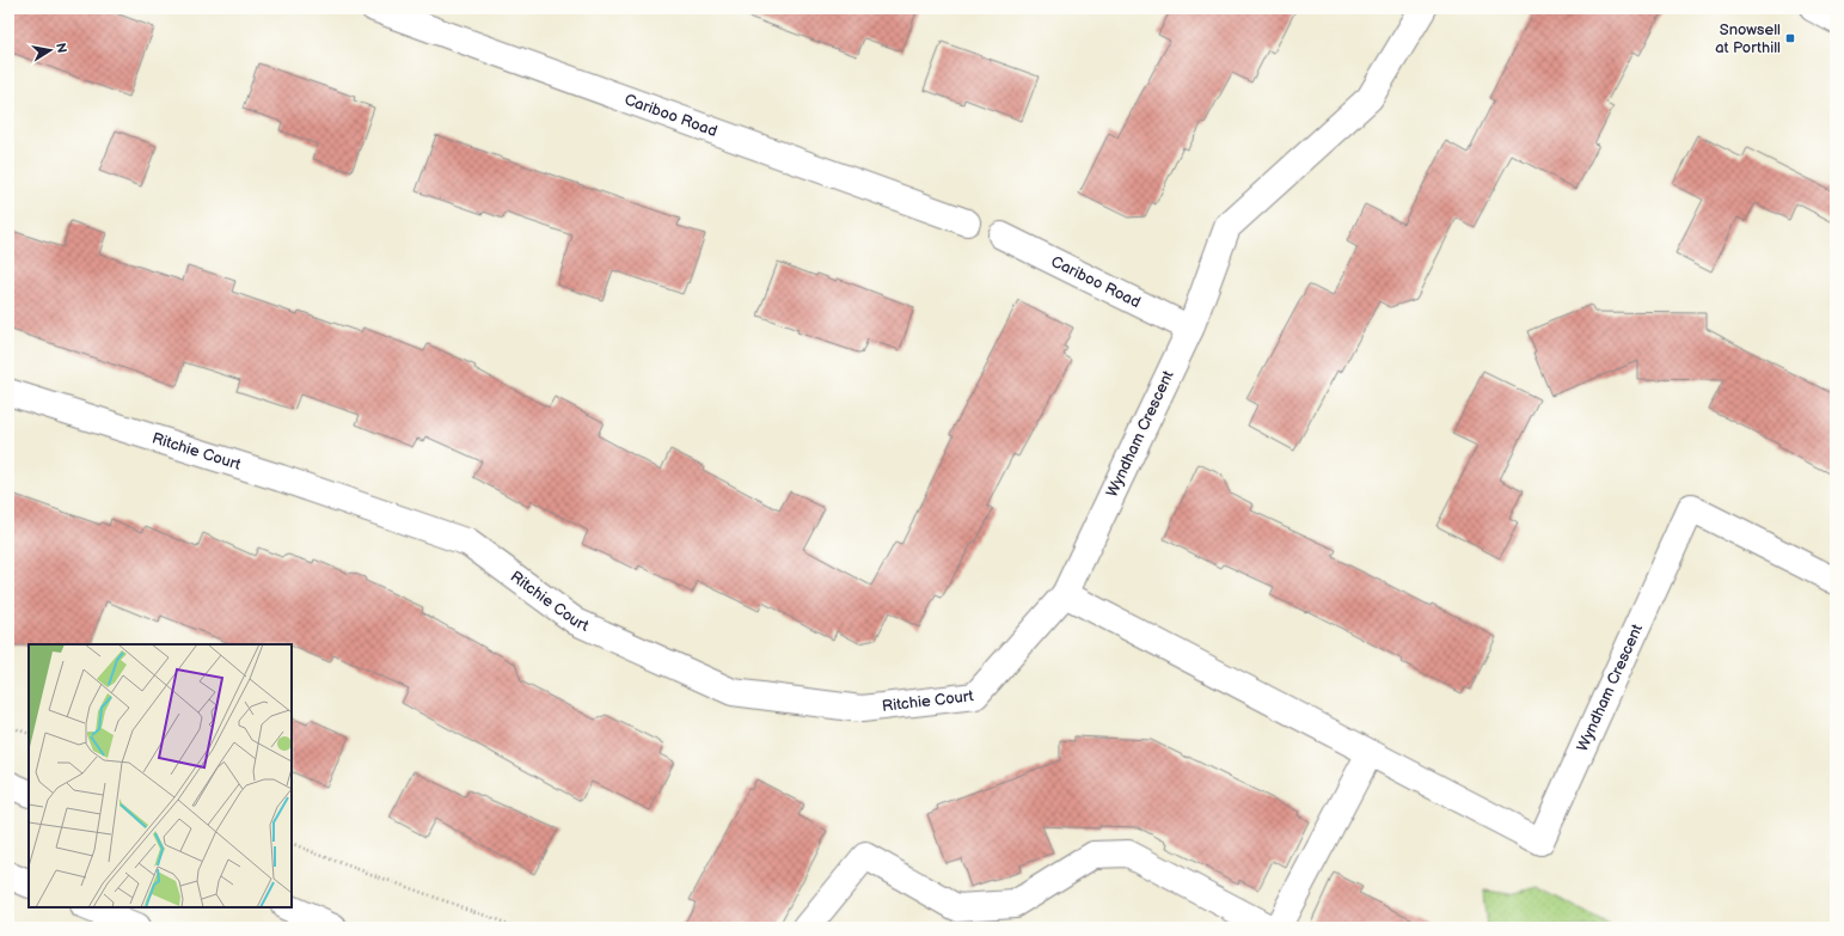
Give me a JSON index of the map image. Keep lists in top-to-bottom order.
{
  "streets": {
    "street": ["Cariboo Road", "Wyndham Crescent", "Ritchie Court"]
  },
  "crossings": [
    ["Cariboo Road", "Wyndham Crescent"],
    ["Wyndham Crescent", "Ritchie Court"]
  ],
  "places": {
    "transit": ["Snowsell at Porthill"]
  },
  "north": "right"
}
